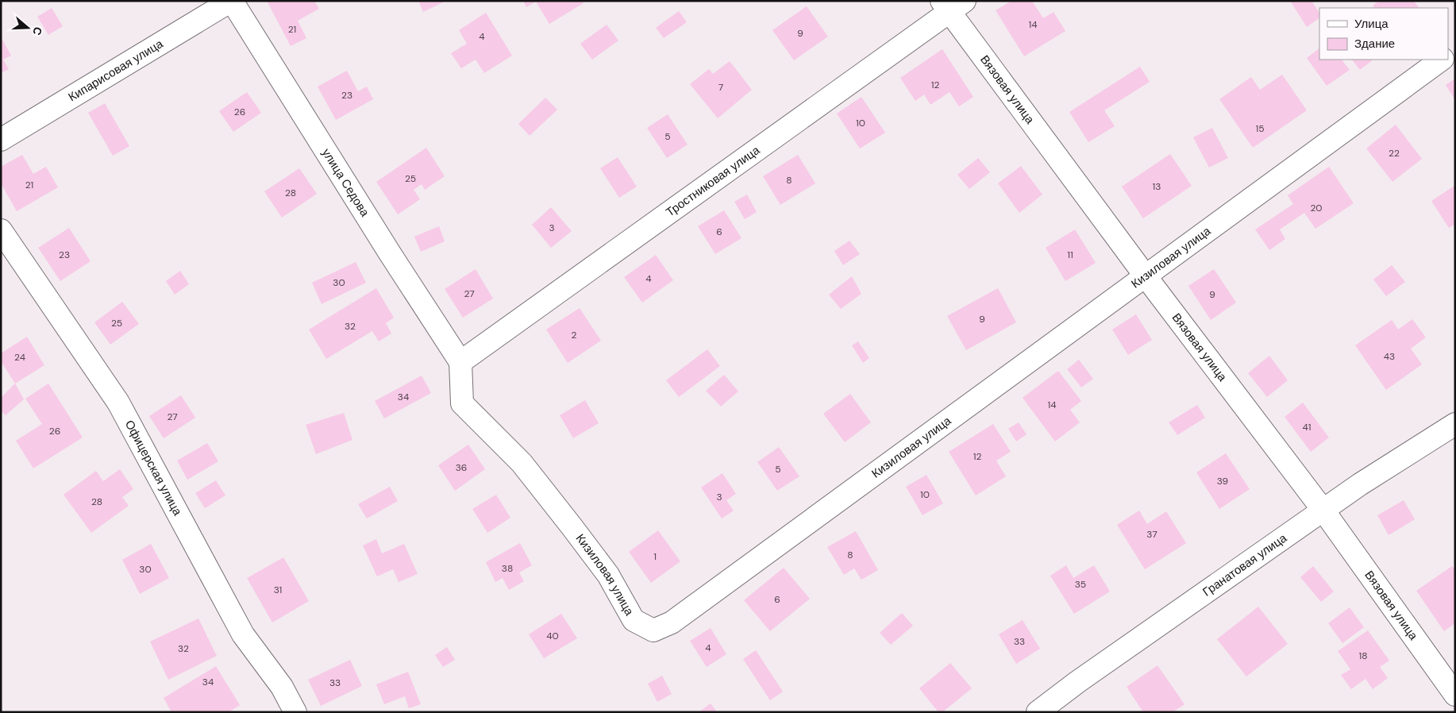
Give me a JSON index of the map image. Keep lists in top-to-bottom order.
{
  "streets": {
    "street": [
      "Кипарисовая улица",
      "Вязовая улица",
      "улица Седова",
      "Тростниковая улица",
      "Кизиловая улица",
      "Офицерская улица",
      "Гранатовая улица"
    ]
  },
  "crossings": [
    ["Кипарисовая улица", "улица Седова"],
    ["Вязовая улица", "Тростниковая улица"],
    ["Вязовая улица", "Кизиловая улица"],
    ["Вязовая улица", "Гранатовая улица"],
    ["улица Седова", "Тростниковая улица"],
    ["улица Седова", "Кизиловая улица"],
    ["Тростниковая улица", "Кизиловая улица"]
  ],
  "house_numbers": [
    "14",
    "21",
    "9",
    "4",
    "12",
    "7",
    "23",
    "26",
    "10",
    "15",
    "5",
    "22",
    "25",
    "8",
    "21",
    "13",
    "28",
    "20",
    "3",
    "6",
    "23",
    "11",
    "4",
    "30",
    "27",
    "9",
    "9",
    "25",
    "32",
    "2",
    "43",
    "24",
    "34",
    "14",
    "27",
    "41",
    "26",
    "12",
    "36",
    "5",
    "39",
    "10",
    "3",
    "28",
    "37",
    "8",
    "1",
    "38",
    "30",
    "35",
    "31",
    "6",
    "40",
    "33",
    "4",
    "32",
    "18",
    "34",
    "33"
  ],
  "legend": ["Улица", "Здание"],
  "north": "right"
}
